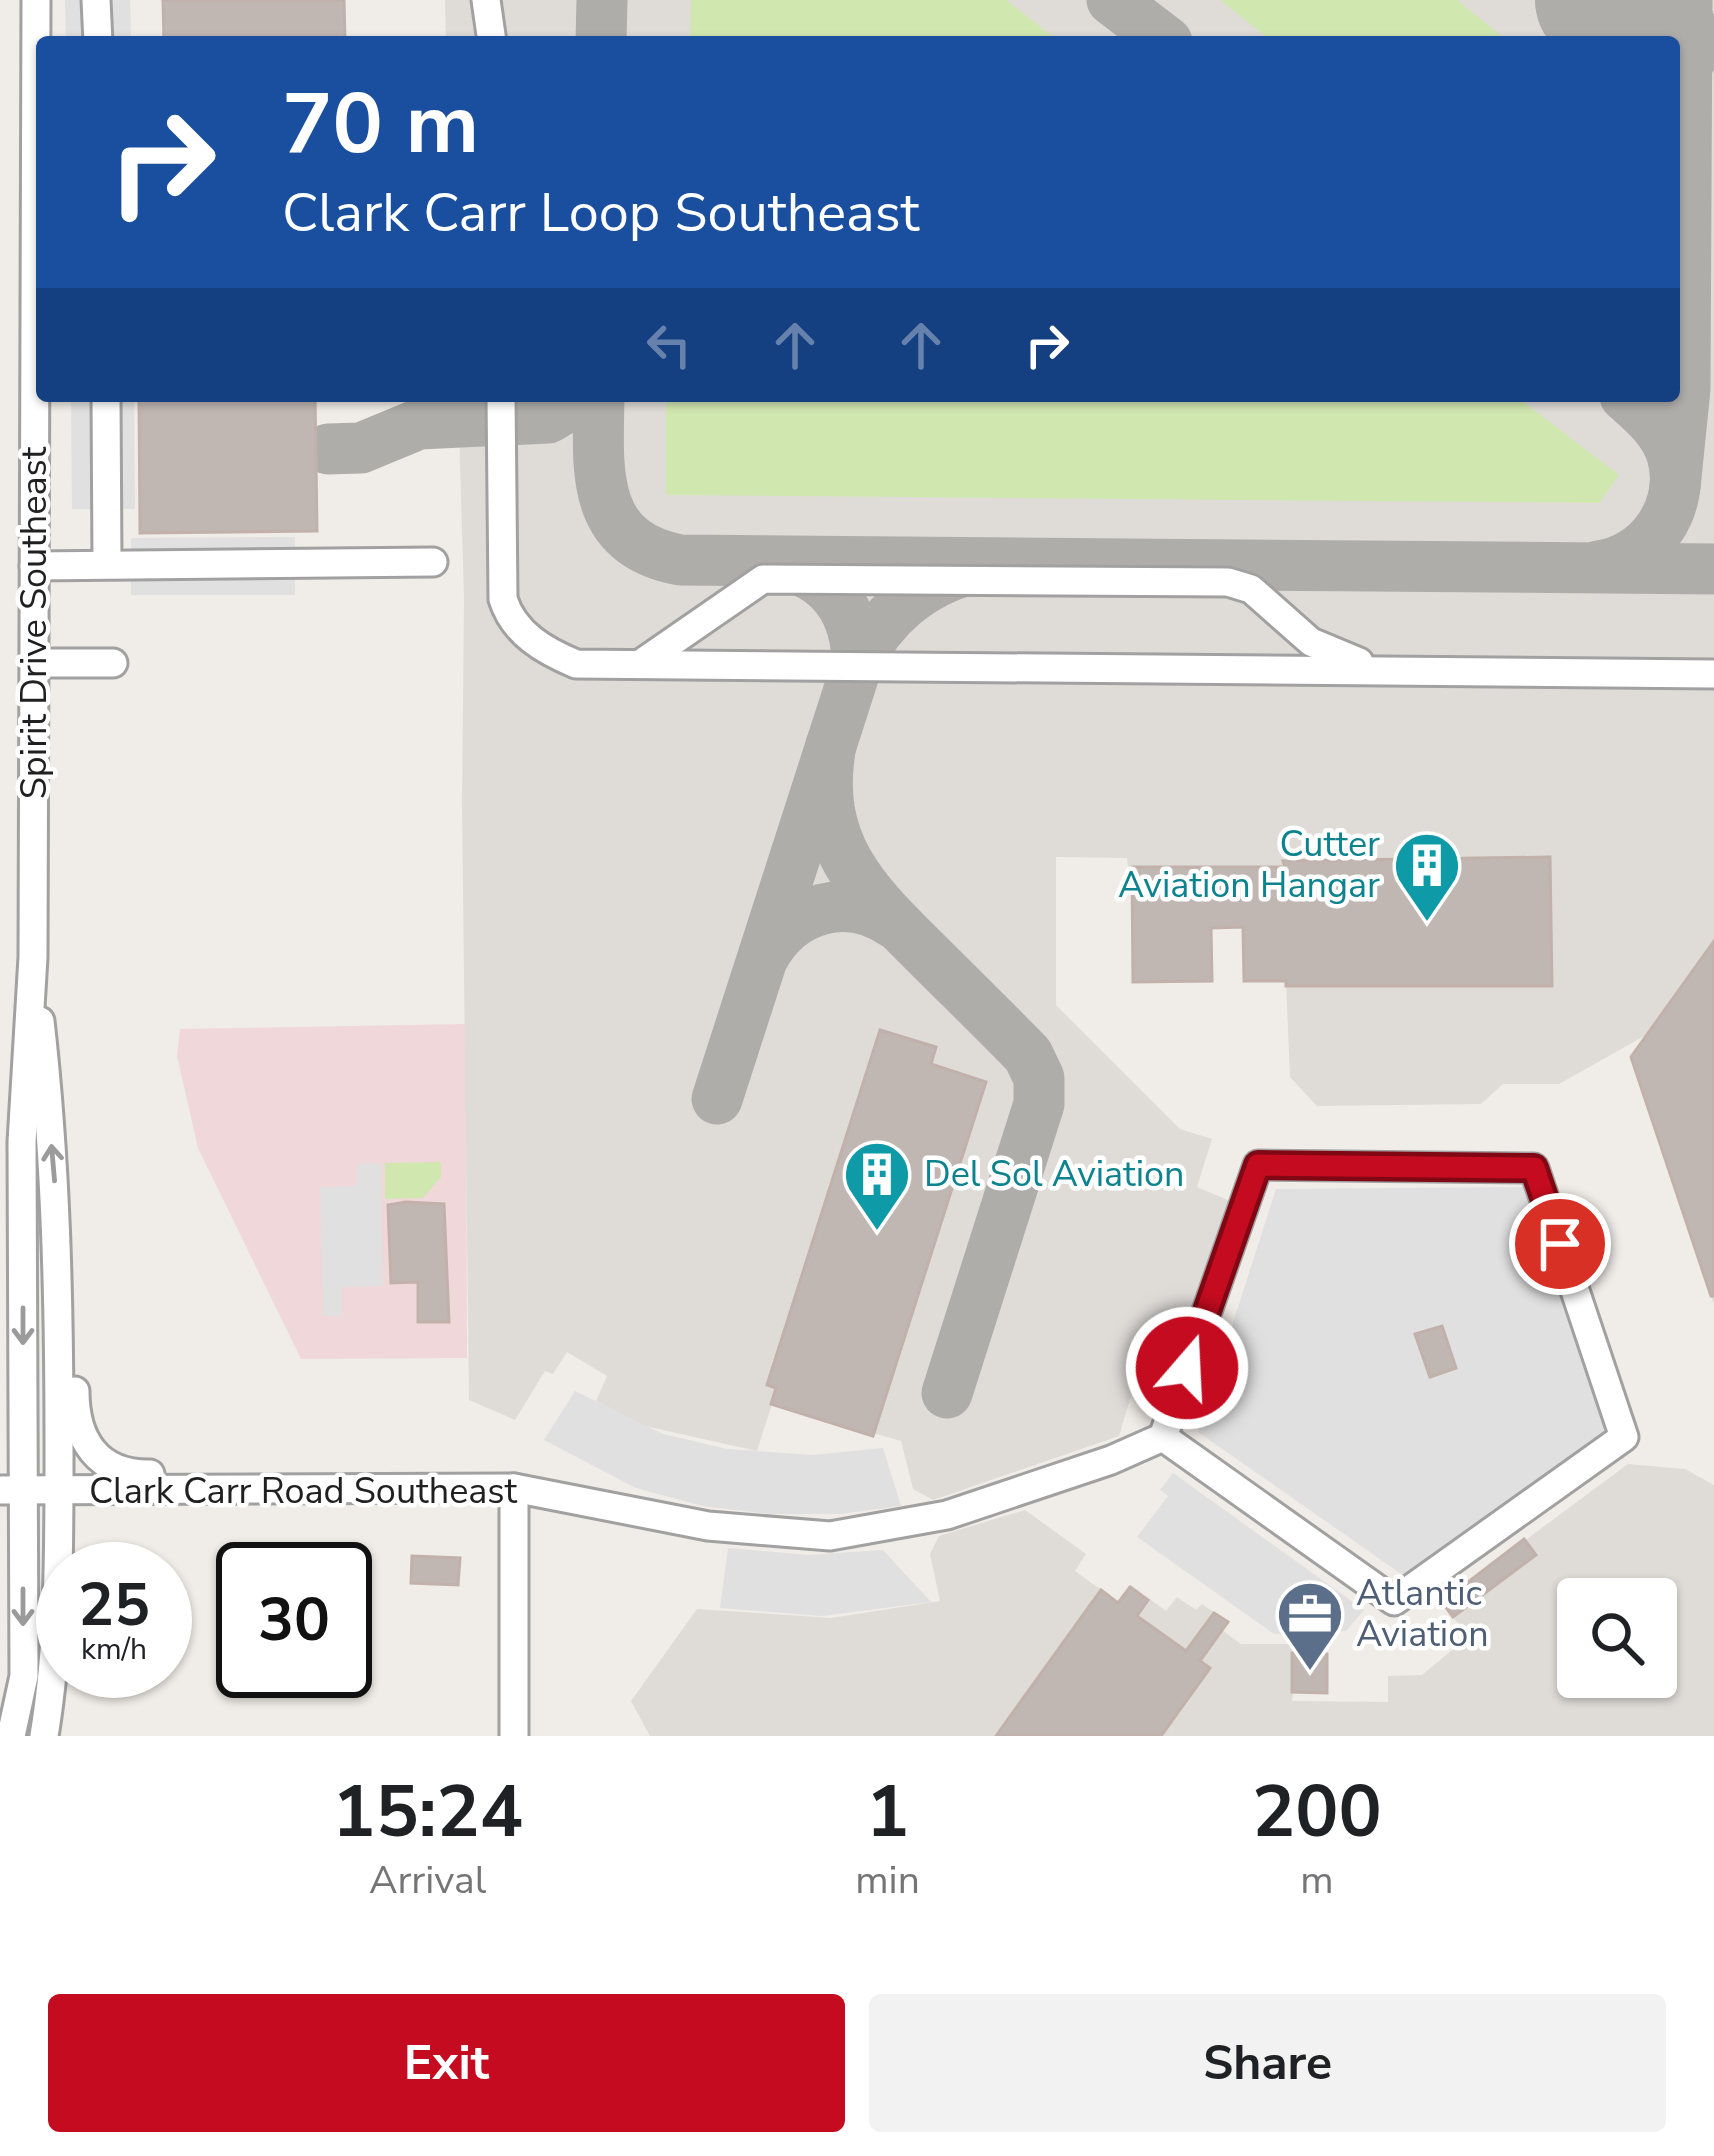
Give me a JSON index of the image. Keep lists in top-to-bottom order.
{
  "streets": {
    "street": ["Spirit Drive Southeast", "Clark Carr Road Southeast"]
  },
  "places": {
    "building": ["Cutter Aviation Hangar", "Del Sol Aviation"],
    "office": ["Atlantic Aviation"]
  },
  "page": {
    "turn": ["70 m", "Clark Carr Loop Southeast"],
    "speed": "25 km/h",
    "limit": "30",
    "eta": [
      "15:24",
      "Arrival",
      "1",
      "min",
      "200",
      "m"
    ],
    "buttons": ["Exit", "Share"]
  }
}
